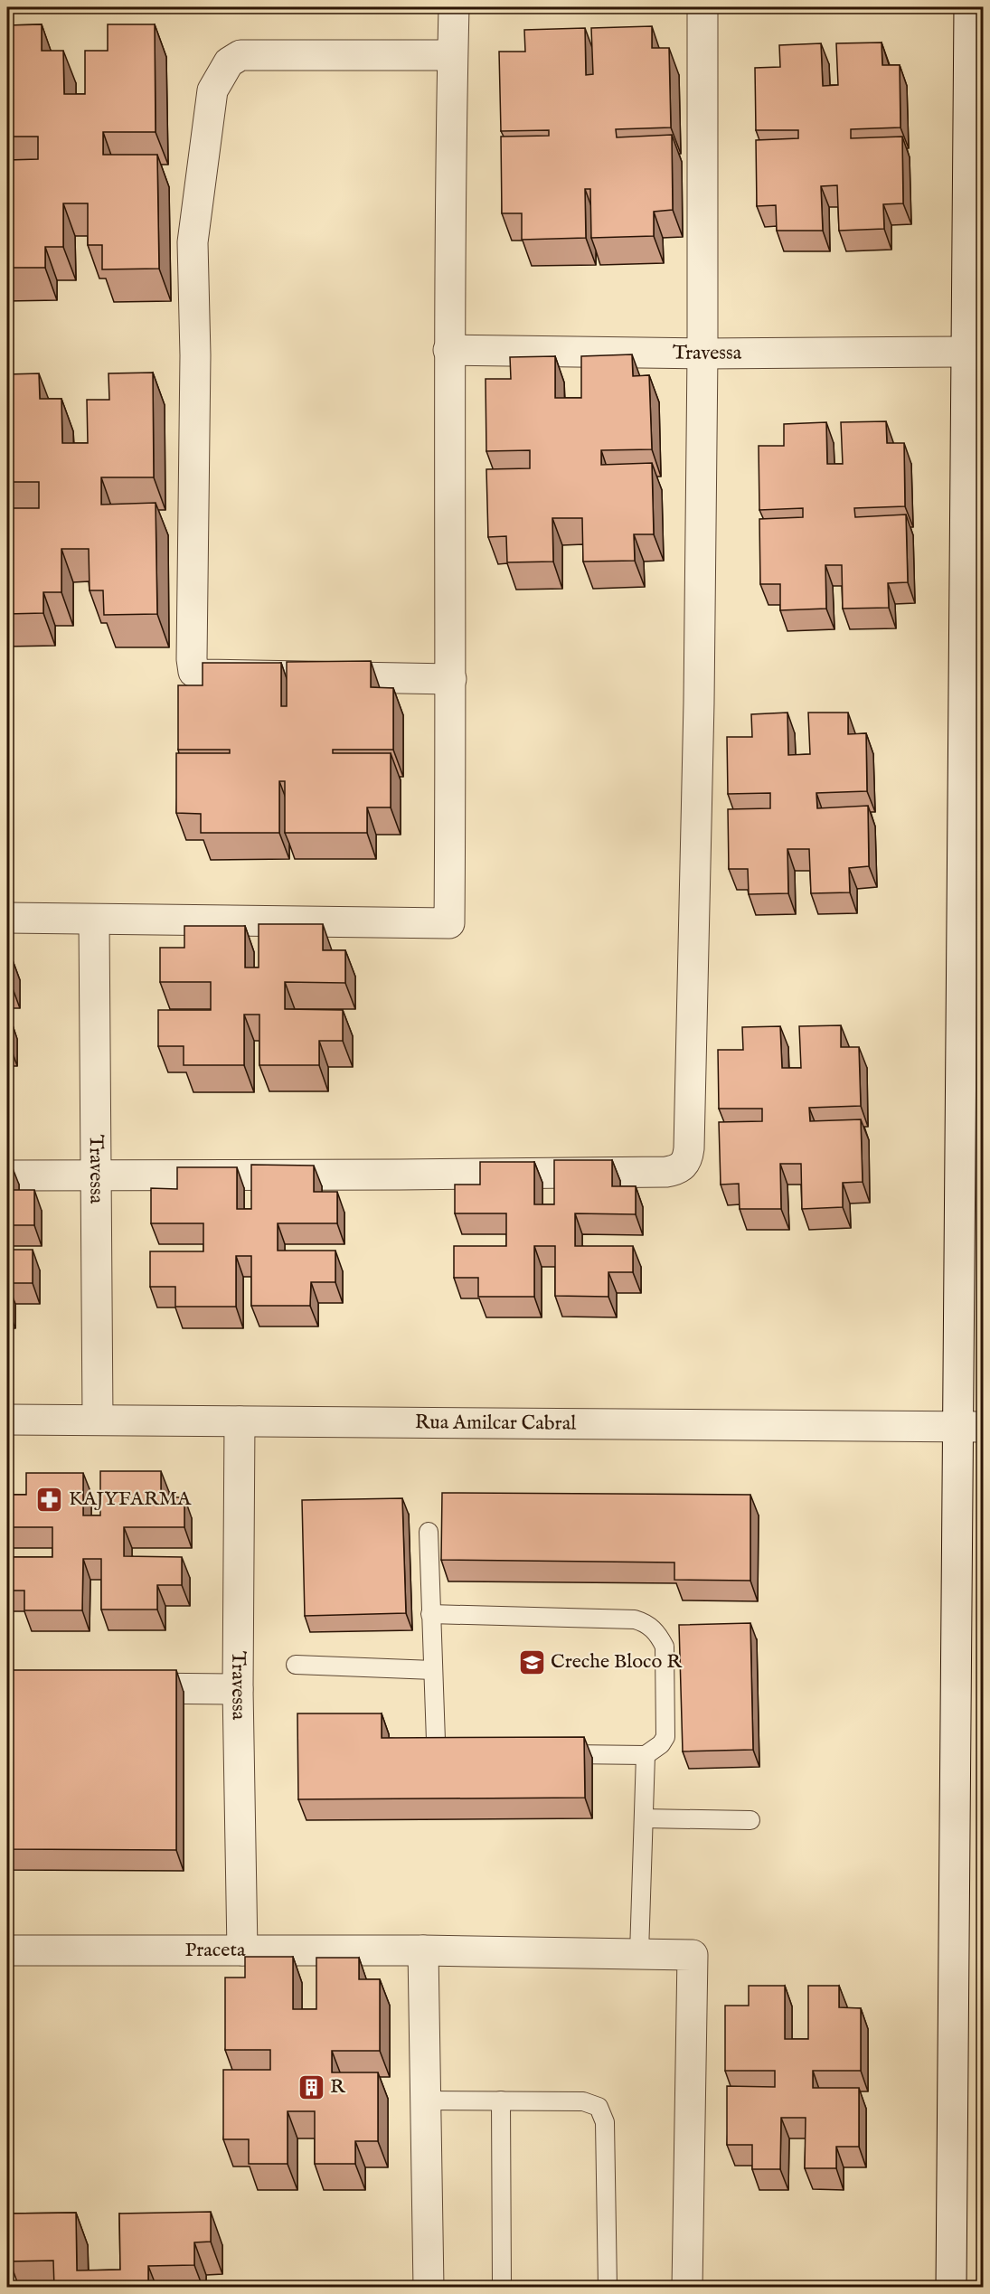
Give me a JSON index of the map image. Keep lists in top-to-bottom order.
{
  "streets": {
    "street": ["Travessa", "Rua Amilcar Cabral", "Praceta"]
  },
  "crossings": [
    ["Travessa", "Rua Amilcar Cabral"],
    ["Travessa", "Praceta"]
  ],
  "places": {
    "pharmacy": ["KAJYFARMA"],
    "school or university": ["Creche Bloco R"],
    "building": ["R"]
  }
}
